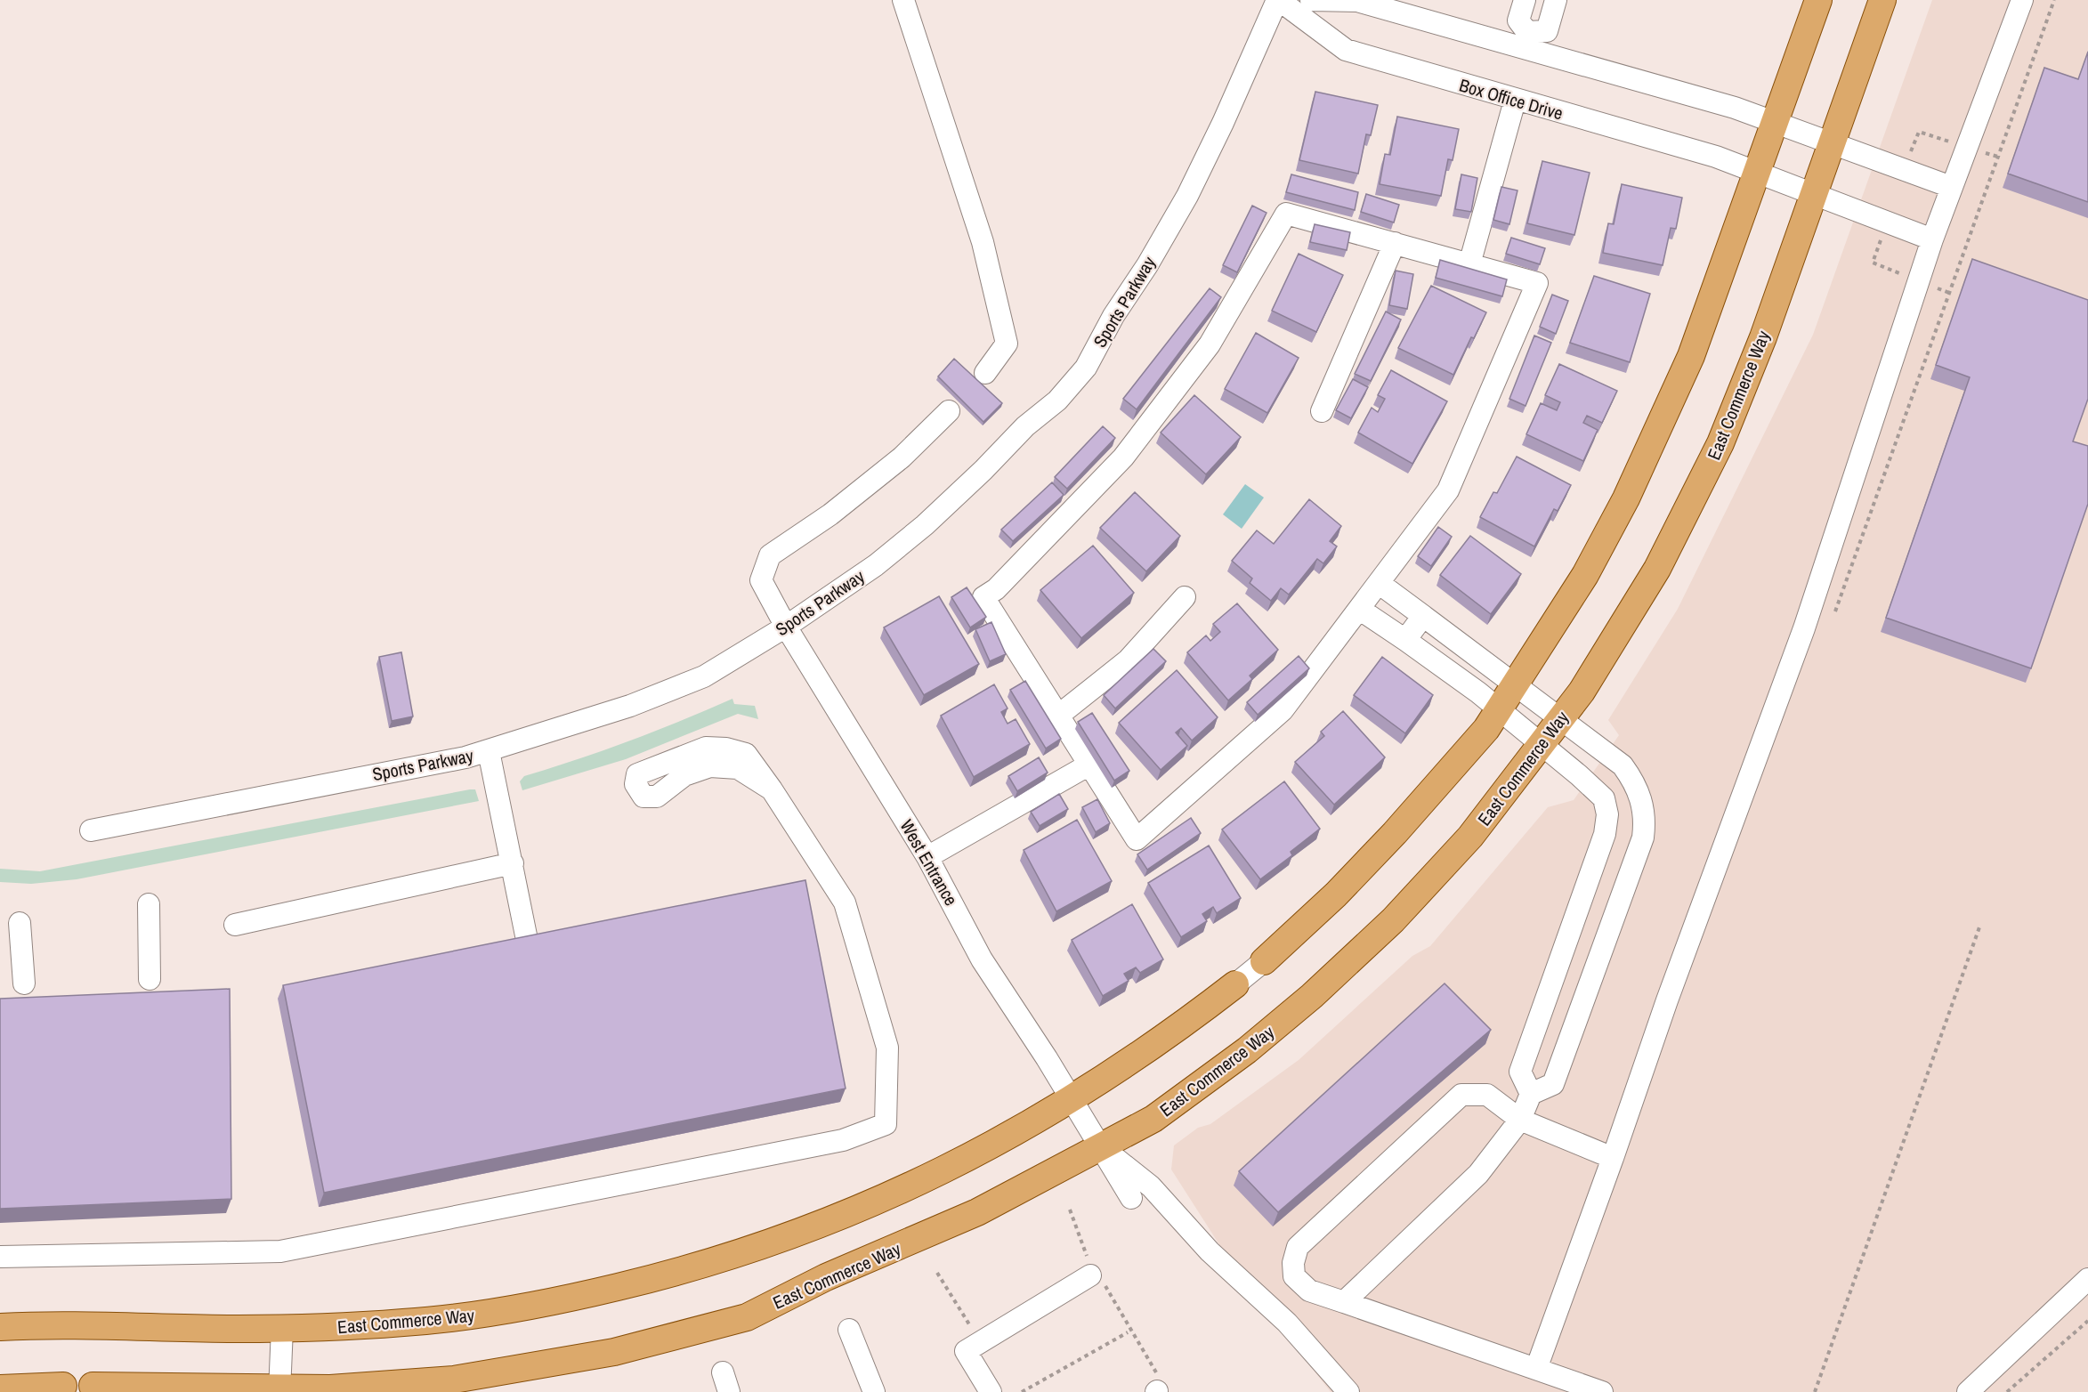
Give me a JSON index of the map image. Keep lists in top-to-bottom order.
{
  "streets": {
    "main road": ["East Commerce Way"],
    "street": ["Box Office Drive", "Sports Parkway", "West Entrance"]
  },
  "crossings": [
    ["Box Office Drive", "Sports Parkway"],
    ["Box Office Drive", "East Commerce Way"],
    ["Sports Parkway", "West Entrance"],
    ["East Commerce Way", "West Entrance"]
  ]
}
